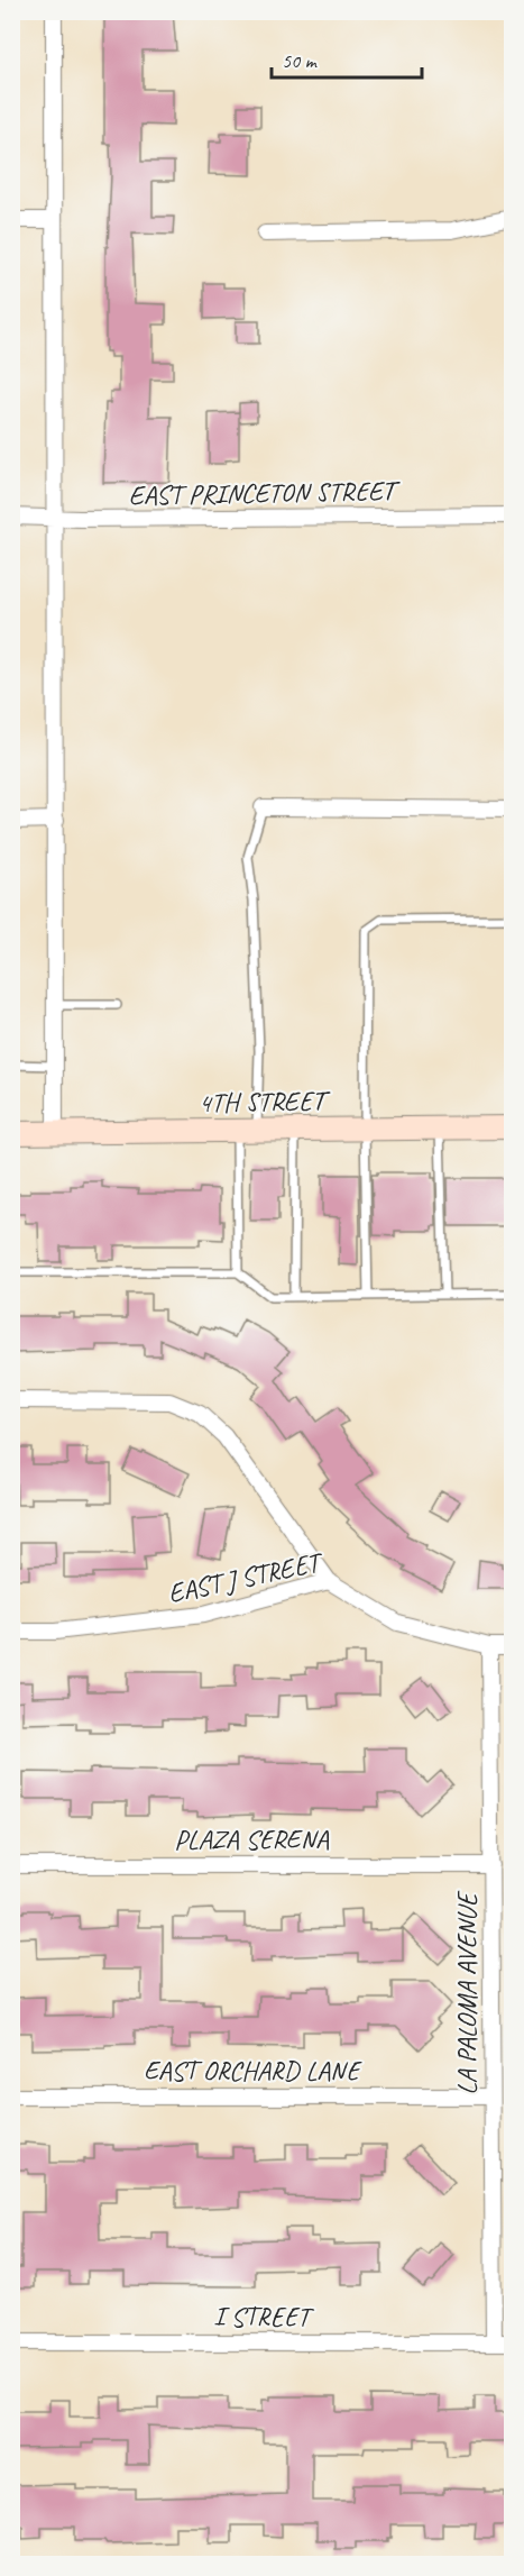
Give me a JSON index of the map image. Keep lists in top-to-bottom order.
{
  "streets": {
    "main road": ["4TH STREET"],
    "street": [
      "EAST PRINCETON STREET",
      "EAST J STREET",
      "PLAZA SERENA",
      "LA PALOMA AVENUE",
      "EAST ORCHARD LANE",
      "I STREET"
    ]
  },
  "crossings": [
    ["EAST J STREET", "LA PALOMA AVENUE"],
    ["PLAZA SERENA", "LA PALOMA AVENUE"],
    ["LA PALOMA AVENUE", "EAST ORCHARD LANE"],
    ["LA PALOMA AVENUE", "I STREET"]
  ],
  "scale_bar": "50 m"
}
